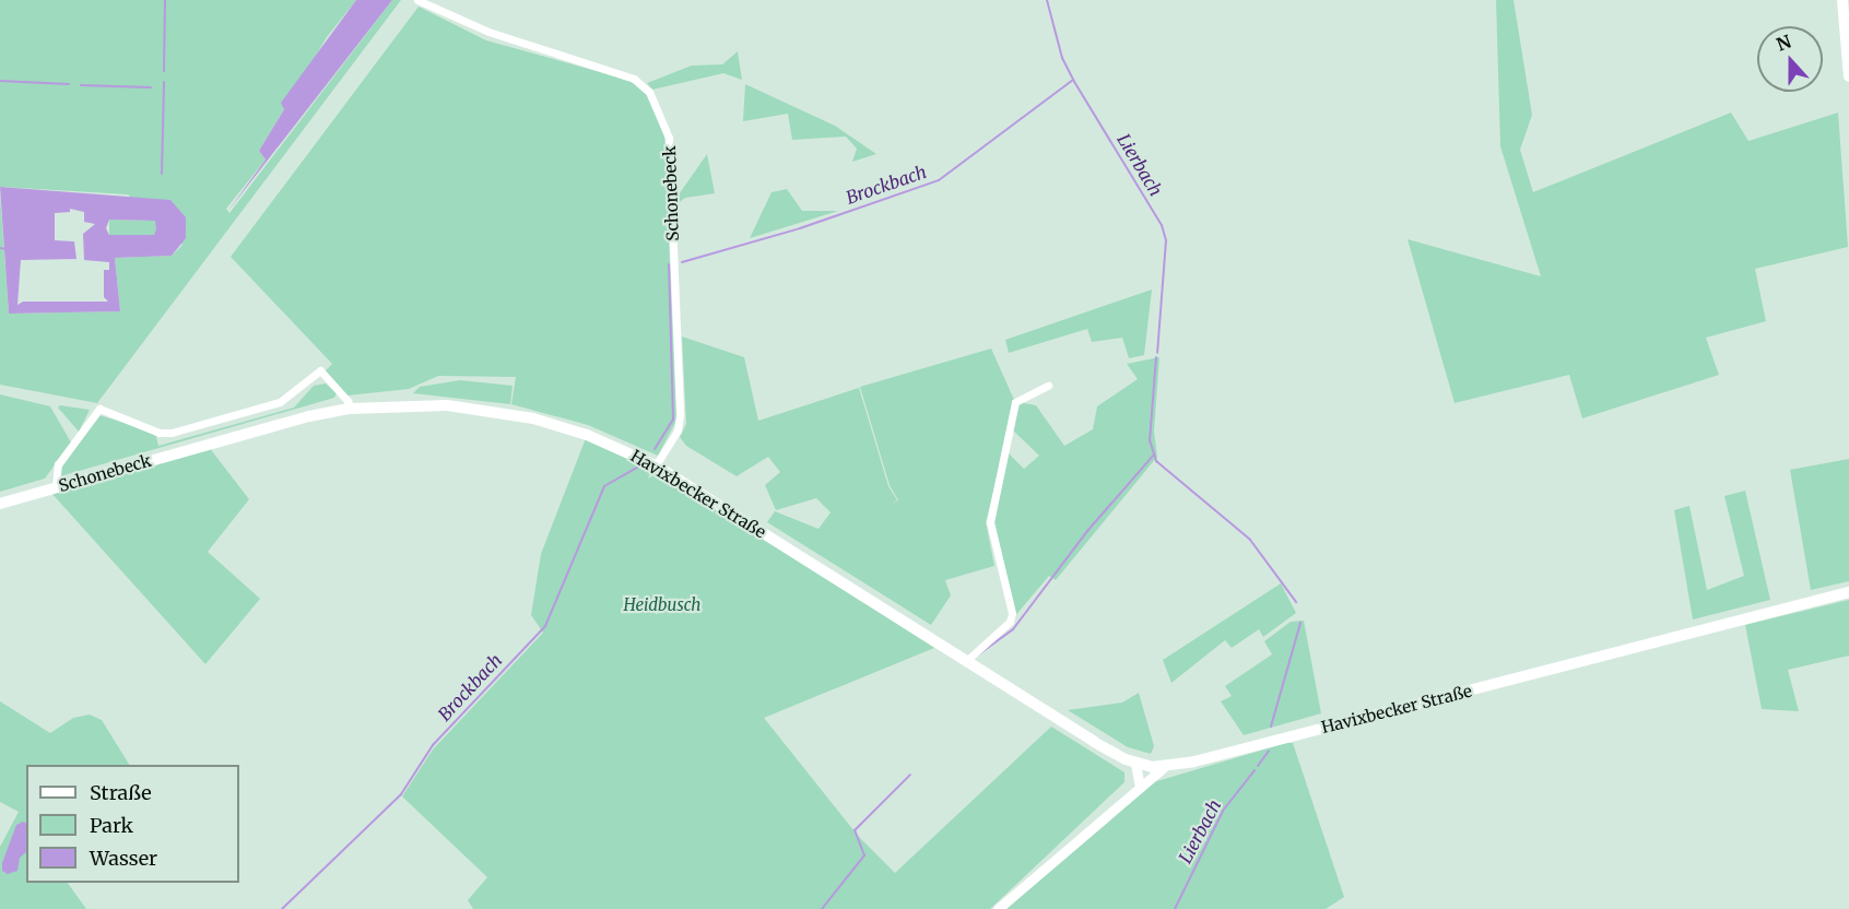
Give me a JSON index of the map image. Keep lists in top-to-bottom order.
{
  "streets": {
    "main road": ["Schonebeck", "Havixbecker Straße"]
  },
  "crossings": [
    ["Schonebeck", "Havixbecker Straße"]
  ],
  "water": ["Lierbach", "Brockbach"],
  "parks": ["Heidbusch"],
  "legend": ["Straße", "Park", "Wasser"],
  "north": "top"
}
